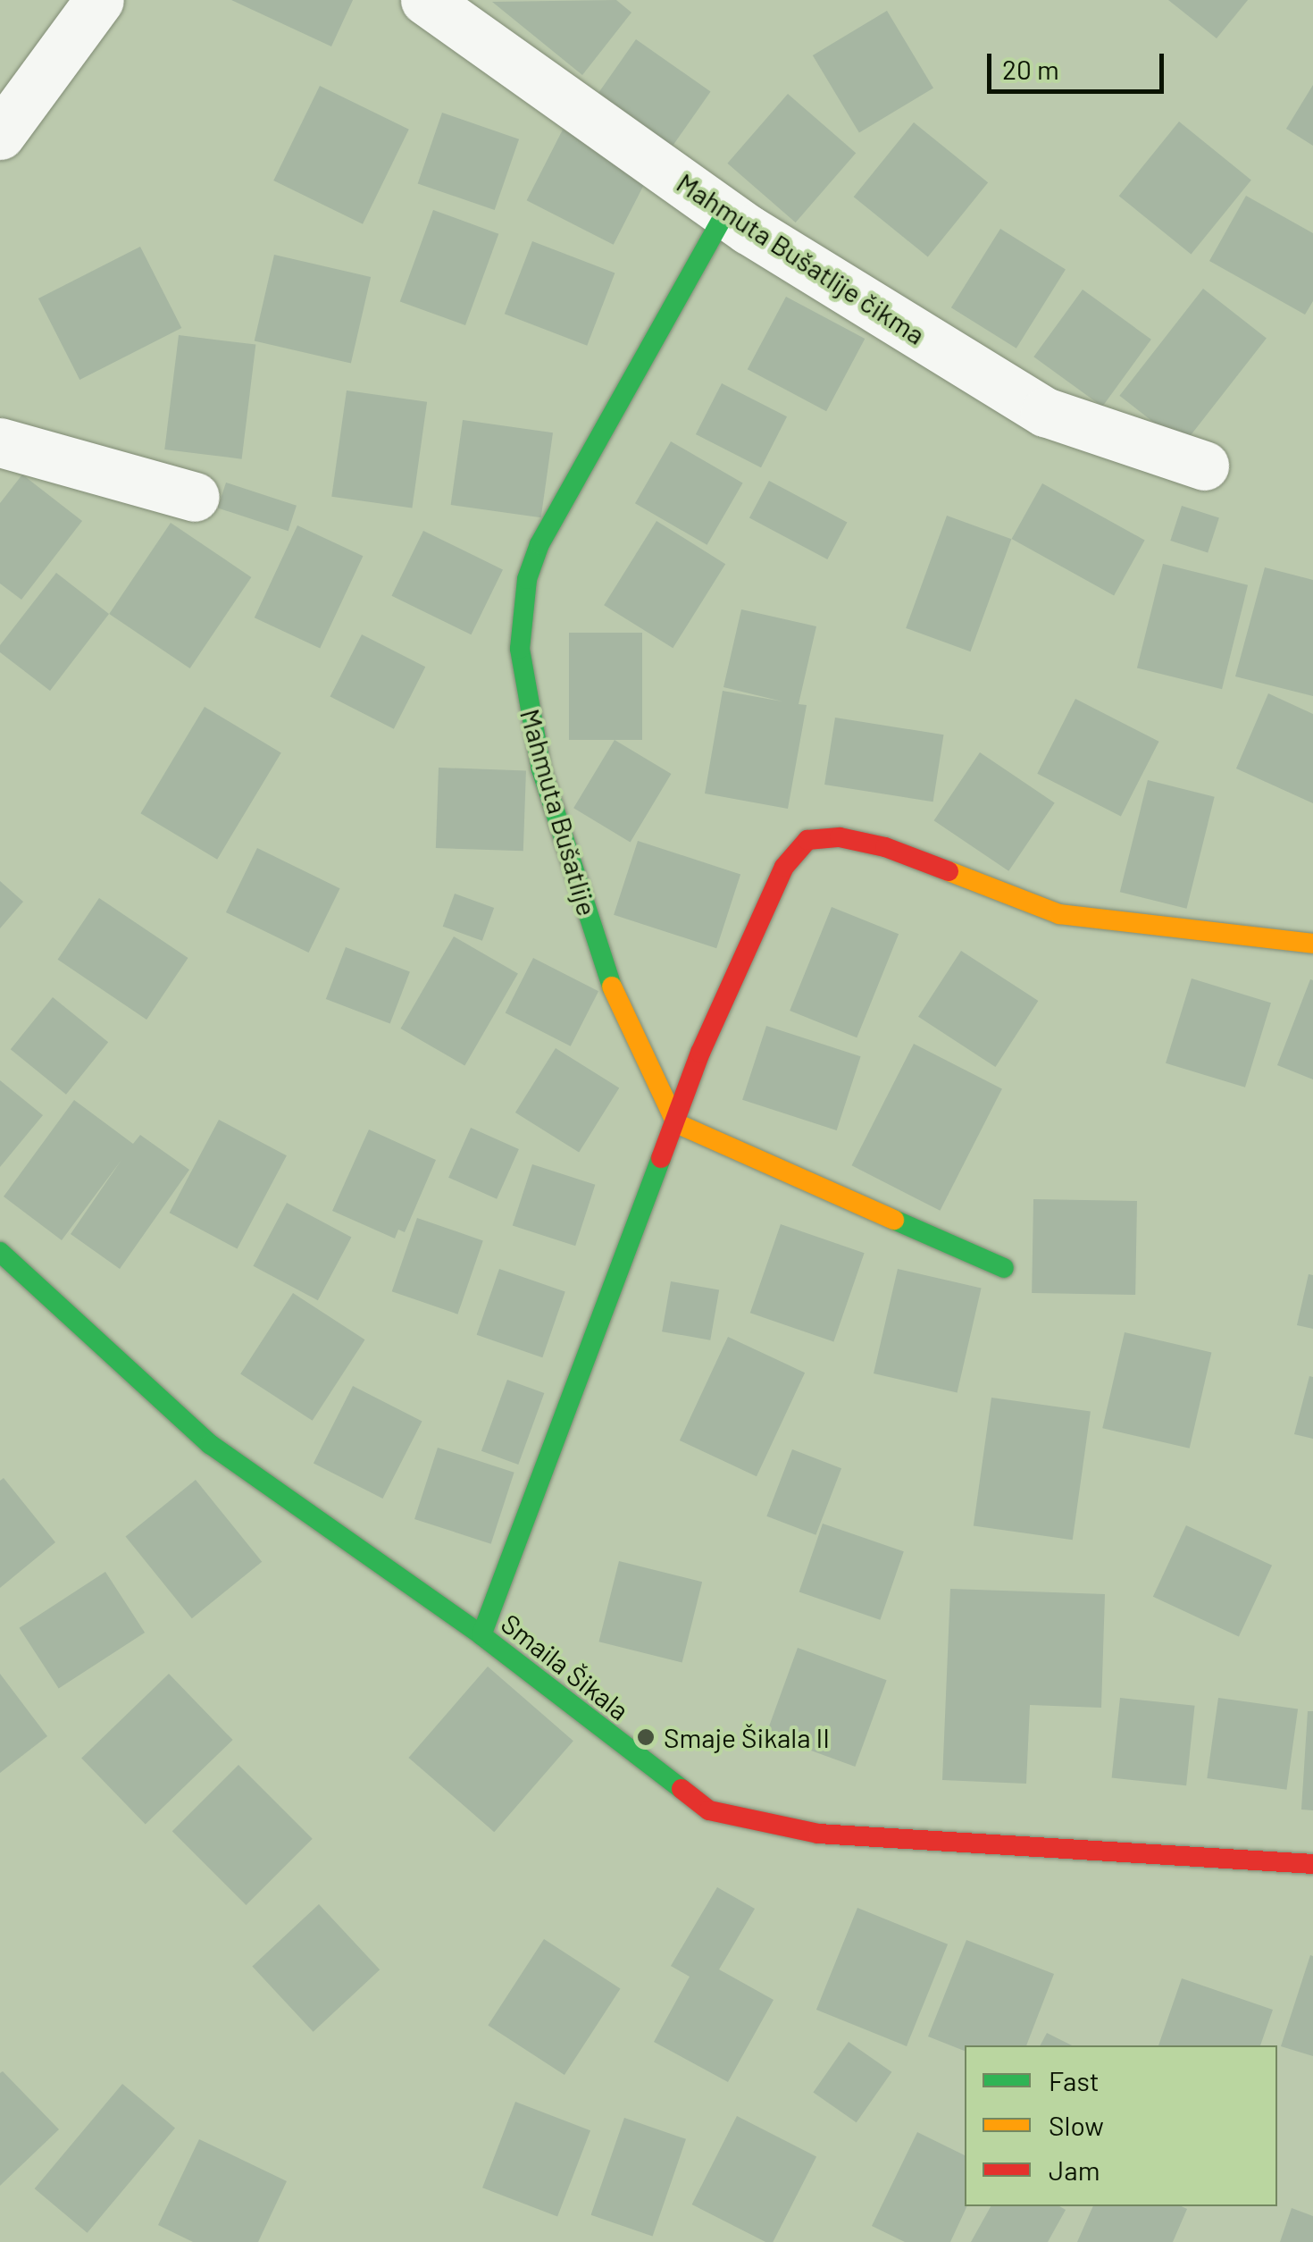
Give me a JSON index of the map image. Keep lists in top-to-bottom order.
{
  "streets": {
    "street": ["Mahmuta Bušatlije čikma", "Mahmuta Bušatlije", "Smaila Šikala"]
  },
  "crossings": [
    ["Mahmuta Bušatlije čikma", "Mahmuta Bušatlije"]
  ],
  "places": ["Smaje Šikala II"],
  "legend": ["Fast", "Slow", "Jam"],
  "scale_bar": "20 m"
}
